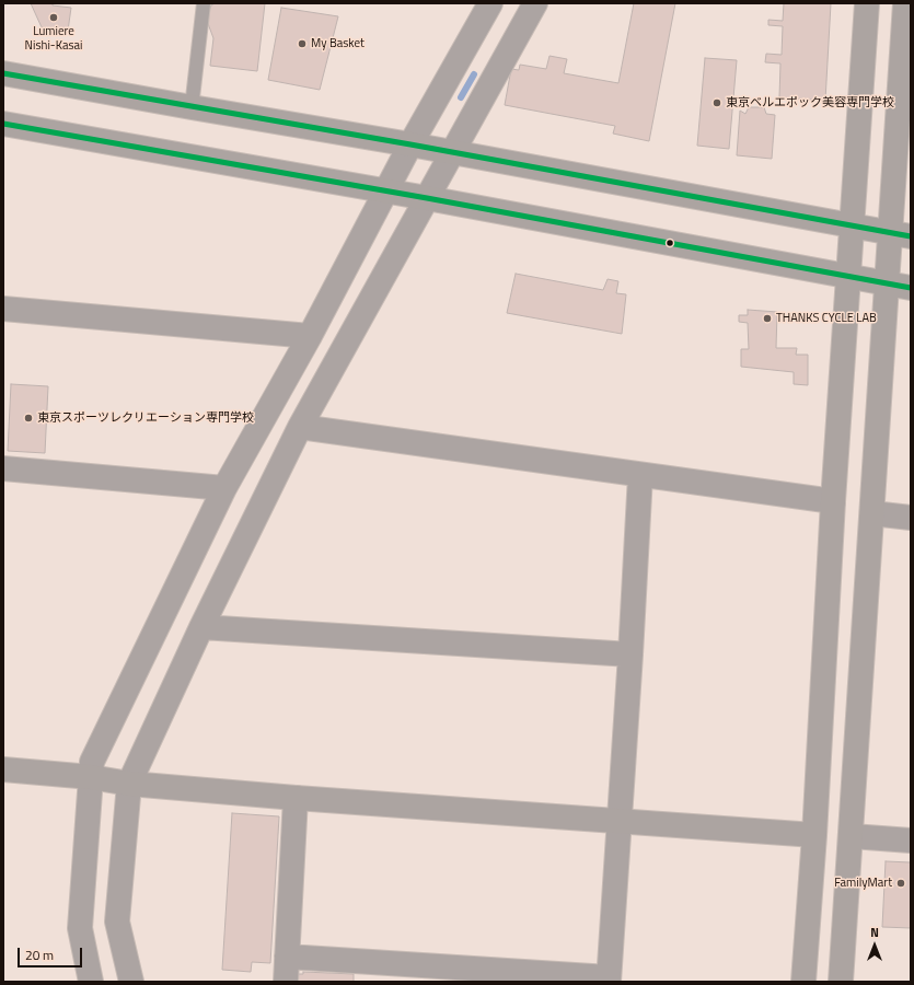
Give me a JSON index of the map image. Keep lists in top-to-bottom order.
{
  "places": [
    "Lumiere Nishi-Kasai",
    "My Basket",
    "東京ベルエポック美容専門学校",
    "THANKS CYCLE LAB",
    "東京スポーツレクリエーション専門学校",
    "FamilyMart"
  ],
  "scale_bar": "20 m",
  "north": "top"
}
